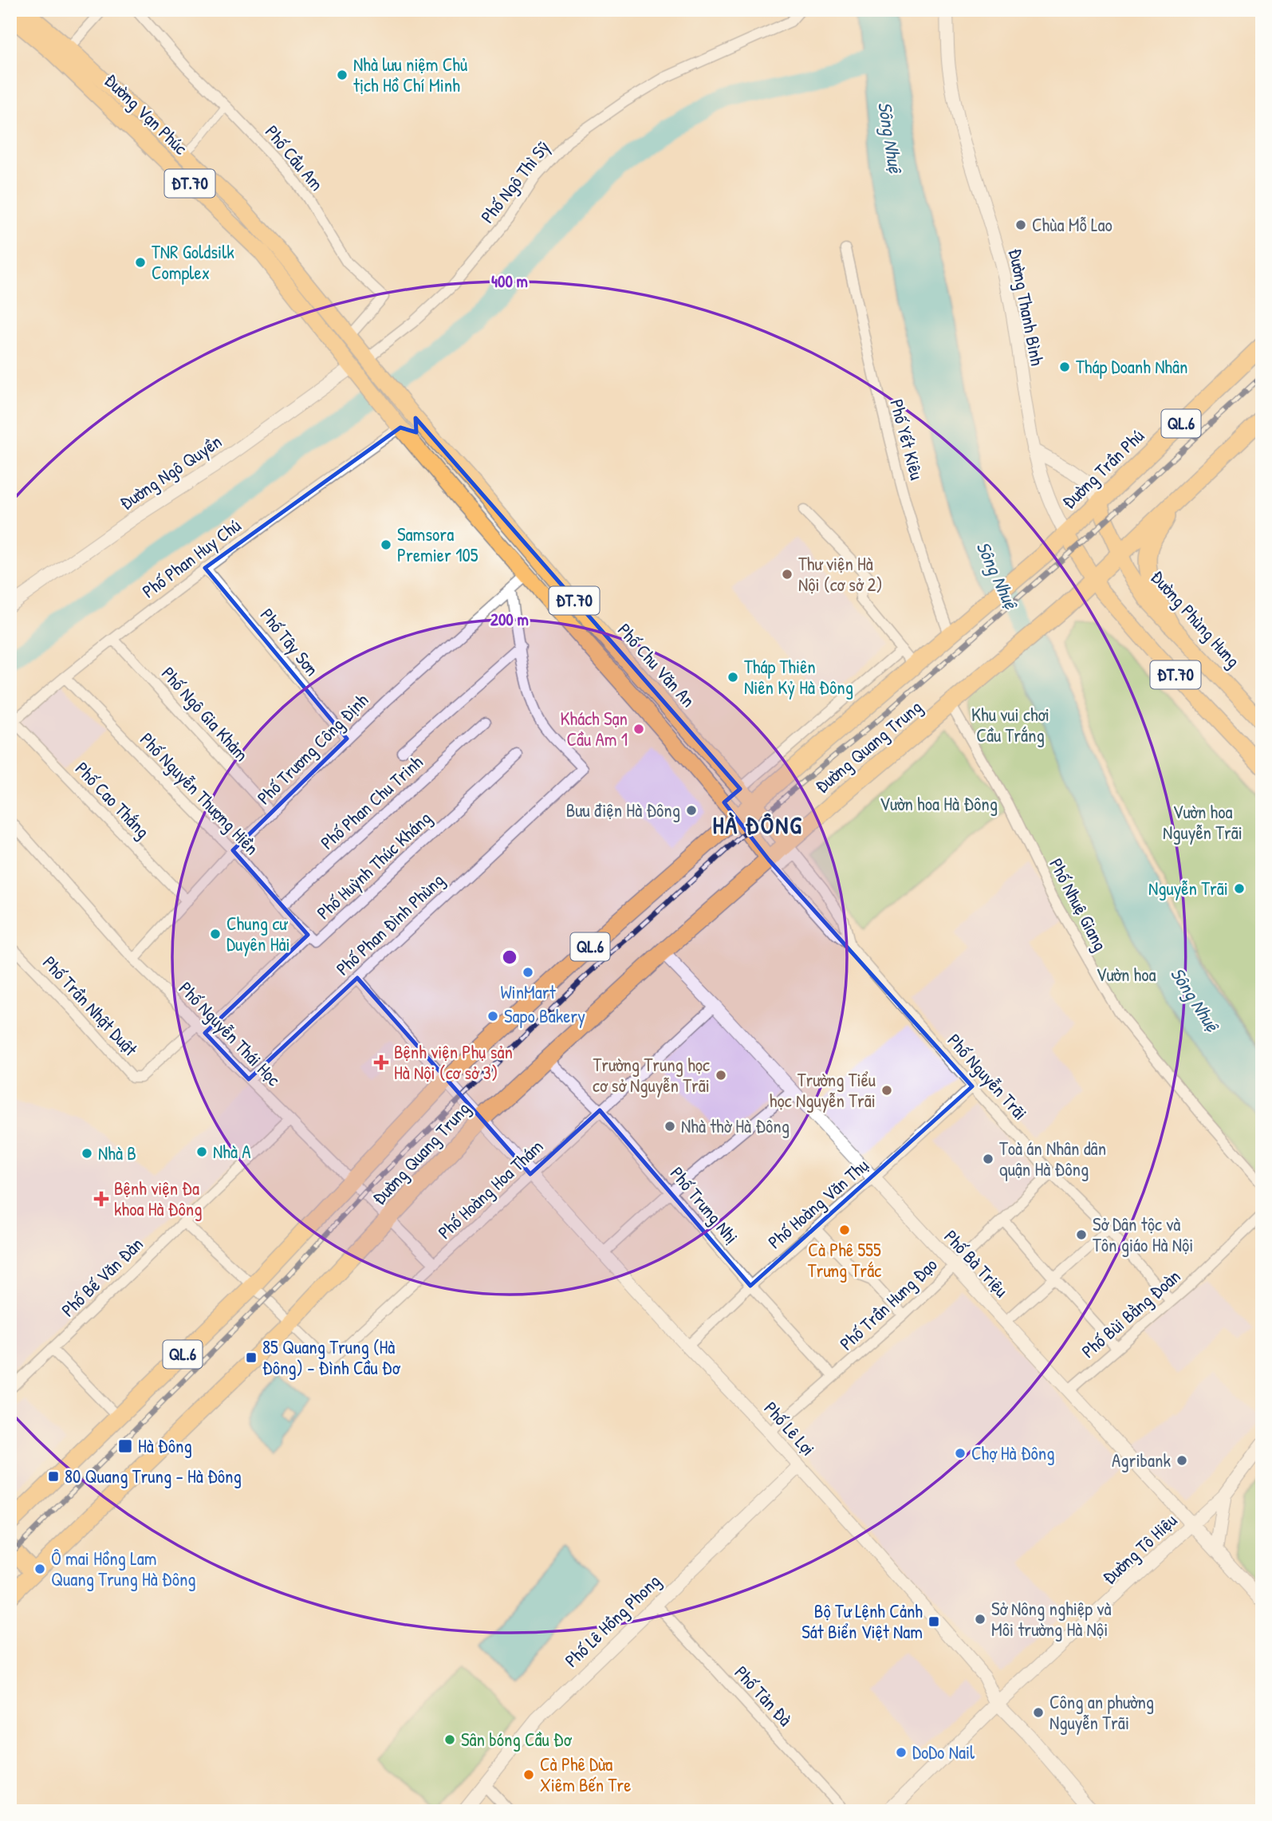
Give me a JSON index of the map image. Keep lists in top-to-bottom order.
{
  "streets": {
    "highway": ["QL.6", "Đường Trần Phú", "Đường Quang Trung"],
    "main road": [
      "Đường Vạn Phúc",
      "ĐT.70",
      "Đường Phùng Hưng",
      "Phố Chu Văn An"
    ],
    "street": [
      "Phố Cầu Am",
      "Phố Ngô Thì Sỹ",
      "Đường Thanh Bình",
      "Phố Yết Kiêu",
      "Đường Ngô Quyền",
      "Phố Phan Huy Chú",
      "Phố Tây Sơn",
      "Phố Ngô Gia Khảm",
      "Phố Trương Công Định",
      "Phố Nguyễn Thượng Hiền",
      "Phố Cao Thắng",
      "Phố Phan Chu Trinh",
      "Phố Huỳnh Thúc Kháng",
      "Phố Nhuệ Giang",
      "Phố Phan Đình Phùng",
      "Phố Trần Nhật Duật",
      "Phố Nguyễn Thái Học",
      "Phố Nguyễn Trãi",
      "Phố Hoàng Hoa Thám",
      "Phố Hoàng Văn Thụ",
      "Phố Trưng Nhị",
      "Phố Bà Triệu",
      "Phố Bế Văn Đàn",
      "Phố Trần Hưng Đạo",
      "Phố Bùi Bằng Đoàn",
      "Phố Lê Lợi",
      "Đường Tô Hiệu",
      "Phố Lê Hồng Phong",
      "Phố Tản Đà"
    ]
  },
  "crossings": [
    ["Đường Vạn Phúc", "Phố Cầu Am"],
    ["Đường Vạn Phúc", "Phố Ngô Thì Sỹ"],
    ["Đường Vạn Phúc", "ĐT.70"],
    ["Đường Vạn Phúc", "Đường Ngô Quyền"],
    ["Phố Ngô Thì Sỹ", "ĐT.70"],
    ["ĐT.70", "Đường Thanh Bình"],
    ["ĐT.70", "Đường Trần Phú"],
    ["ĐT.70", "Đường Ngô Quyền"],
    ["ĐT.70", "Phố Phan Huy Chú"],
    ["ĐT.70", "Phố Chu Văn An"],
    ["ĐT.70", "Đường Quang Trung"],
    ["Đường Thanh Bình", "Đường Trần Phú"],
    ["Phố Yết Kiêu", "Đường Trần Phú"],
    ["Phố Yết Kiêu", "Đường Quang Trung"],
    ["Đường Trần Phú", "Đường Phùng Hưng"],
    ["Đường Trần Phú", "Đường Quang Trung"],
    ["Phố Phan Huy Chú", "Phố Tây Sơn"],
    ["Phố Phan Huy Chú", "Phố Chu Văn An"],
    ["Phố Phan Huy Chú", "Phố Ngô Gia Khảm"],
    ["Phố Phan Huy Chú", "Phố Nguyễn Thượng Hiền"],
    ["Phố Phan Huy Chú", "Phố Cao Thắng"],
    ["Phố Tây Sơn", "Phố Trương Công Định"],
    ["Phố Chu Văn An", "Đường Quang Trung"],
    ["Phố Chu Văn An", "Phố Trương Công Định"],
    ["Phố Chu Văn An", "Phố Nguyễn Trãi"],
    ["Phố Ngô Gia Khảm", "Phố Trương Công Định"],
    ["Đường Quang Trung", "Phố Nhuệ Giang"],
    ["Đường Quang Trung", "Phố Nguyễn Thái Học"],
    ["Đường Quang Trung", "Phố Nguyễn Trãi"],
    ["Đường Quang Trung", "Phố Hoàng Hoa Thám"],
    ["Đường Quang Trung", "Phố Trưng Nhị"],
    ["Đường Quang Trung", "Phố Bà Triệu"],
    ["Đường Quang Trung", "Phố Lê Lợi"],
    ["Phố Trương Công Định", "Phố Nguyễn Thượng Hiền"],
    ["Phố Trương Công Định", "Phố Cao Thắng"],
    ["Phố Trương Công Định", "Phố Nguyễn Thái Học"],
    ["Phố Nguyễn Thượng Hiền", "Phố Phan Chu Trinh"],
    ["Phố Nguyễn Thượng Hiền", "Phố Huỳnh Thúc Kháng"],
    ["Phố Huỳnh Thúc Kháng", "Phố Nguyễn Thái Học"],
    ["Phố Phan Đình Phùng", "Phố Nguyễn Thái Học"],
    ["Phố Trần Nhật Duật", "Phố Nguyễn Thái Học"],
    ["Phố Nguyễn Thái Học", "Phố Hoàng Hoa Thám"],
    ["Phố Nguyễn Thái Học", "Phố Bế Văn Đàn"],
    ["Phố Nguyễn Trãi", "Phố Hoàng Văn Thụ"],
    ["Phố Nguyễn Trãi", "Phố Trần Hưng Đạo"],
    ["Phố Nguyễn Trãi", "Phố Bùi Bằng Đoàn"],
    ["Phố Hoàng Hoa Thám", "Phố Trưng Nhị"],
    ["Phố Hoàng Hoa Thám", "Phố Bà Triệu"],
    ["Phố Hoàng Hoa Thám", "Phố Lê Lợi"],
    ["Phố Hoàng Văn Thụ", "Phố Trưng Nhị"],
    ["Phố Hoàng Văn Thụ", "Phố Bà Triệu"],
    ["Phố Hoàng Văn Thụ", "Phố Lê Lợi"],
    ["Phố Trưng Nhị", "Phố Trần Hưng Đạo"],
    ["Phố Bà Triệu", "Phố Trần Hưng Đạo"],
    ["Phố Bà Triệu", "Phố Bùi Bằng Đoàn"],
    ["Phố Bà Triệu", "Đường Tô Hiệu"],
    ["Phố Trần Hưng Đạo", "Phố Lê Lợi"],
    ["Phố Lê Lợi", "Đường Tô Hiệu"],
    ["Phố Lê Lợi", "Phố Lê Hồng Phong"],
    ["Phố Lê Hồng Phong", "Phố Tản Đà"]
  ],
  "districts": ["HÀ ĐÔNG"],
  "water": ["Sông Nhuệ"],
  "parks": [
    "Khu vui chơi Cầu Trắng",
    "Vườn hoa Hà Đông",
    "Vườn hoa Nguyễn Trãi",
    "Vườn hoa"
  ],
  "places": {
    "other": [
      "Nhà lưu niệm Chủ tịch Hồ Chí Minh",
      "Chùa Mỗ Lao",
      "TNR Goldsilk Complex",
      "Tháp Doanh Nhân",
      "Samsora Premier 105",
      "Thư viện Hà Nội (cơ sở 2)",
      "Tháp Thiên Niên Kỷ Hà Đông",
      "Khách Sạn Cầu Am 1",
      "Bưu điện Hà Đông",
      "Nguyễn Trãi",
      "Chung cư Duyên Hải",
      "WinMart",
      "Sapo Bakery",
      "Trường Trung học cơ sở Nguyễn Trãi",
      "Trường Tiểu học Nguyễn Trãi",
      "Nhà thờ Hà Đông",
      "Nhà A",
      "Nhà B",
      "Toà án Nhân dân quận Hà Đông",
      "Cà Phê 555 Trưng Trắc",
      "Sở Dân tộc và Tôn giáo Hà Nội",
      "Chợ Hà Đông",
      "Agribank",
      "Ô mai Hồng Lam Quang Trung Hà Đông",
      "Sở Nông nghiệp và Môi trường Hà Nội",
      "Công an phường Nguyễn Trãi",
      "Sân bóng Cầu Đơ",
      "DoDo Nail",
      "Cà Phê Dừa Xiêm Bến Tre"
    ],
    "health": ["Bệnh viện Phụ sản Hà Nội (cơ sở 3)", "Bệnh viện Đa khoa Hà Đông"],
    "transit": [
      "85 Quang Trung (Hà Đông) - Đình Cầu Đơ",
      "Hà Đông",
      "80 Quang Trung - Hà Đông",
      "Bộ Tư Lệnh Cảnh Sát Biển Việt Nam"
    ]
  },
  "rings": ["400 m", "200 m"]
}
